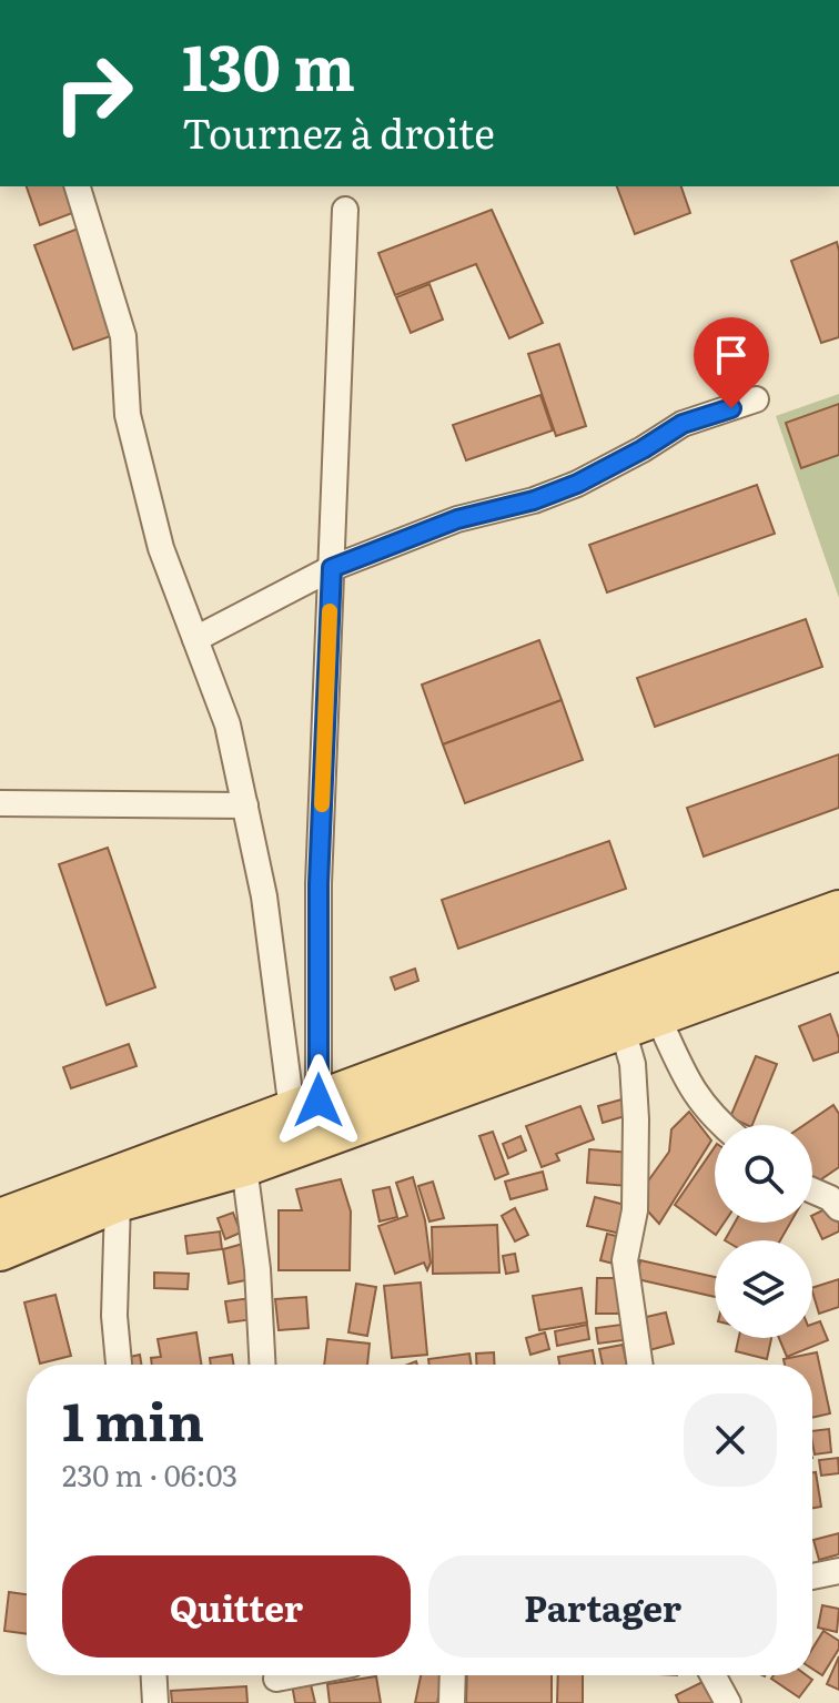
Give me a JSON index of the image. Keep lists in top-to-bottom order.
{
  "page": {
    "turn": ["130 m", "Tournez à droite"],
    "heading": ["1 min", "230 m · 06:03"],
    "buttons": ["Quitter", "Partager"]
  }
}
